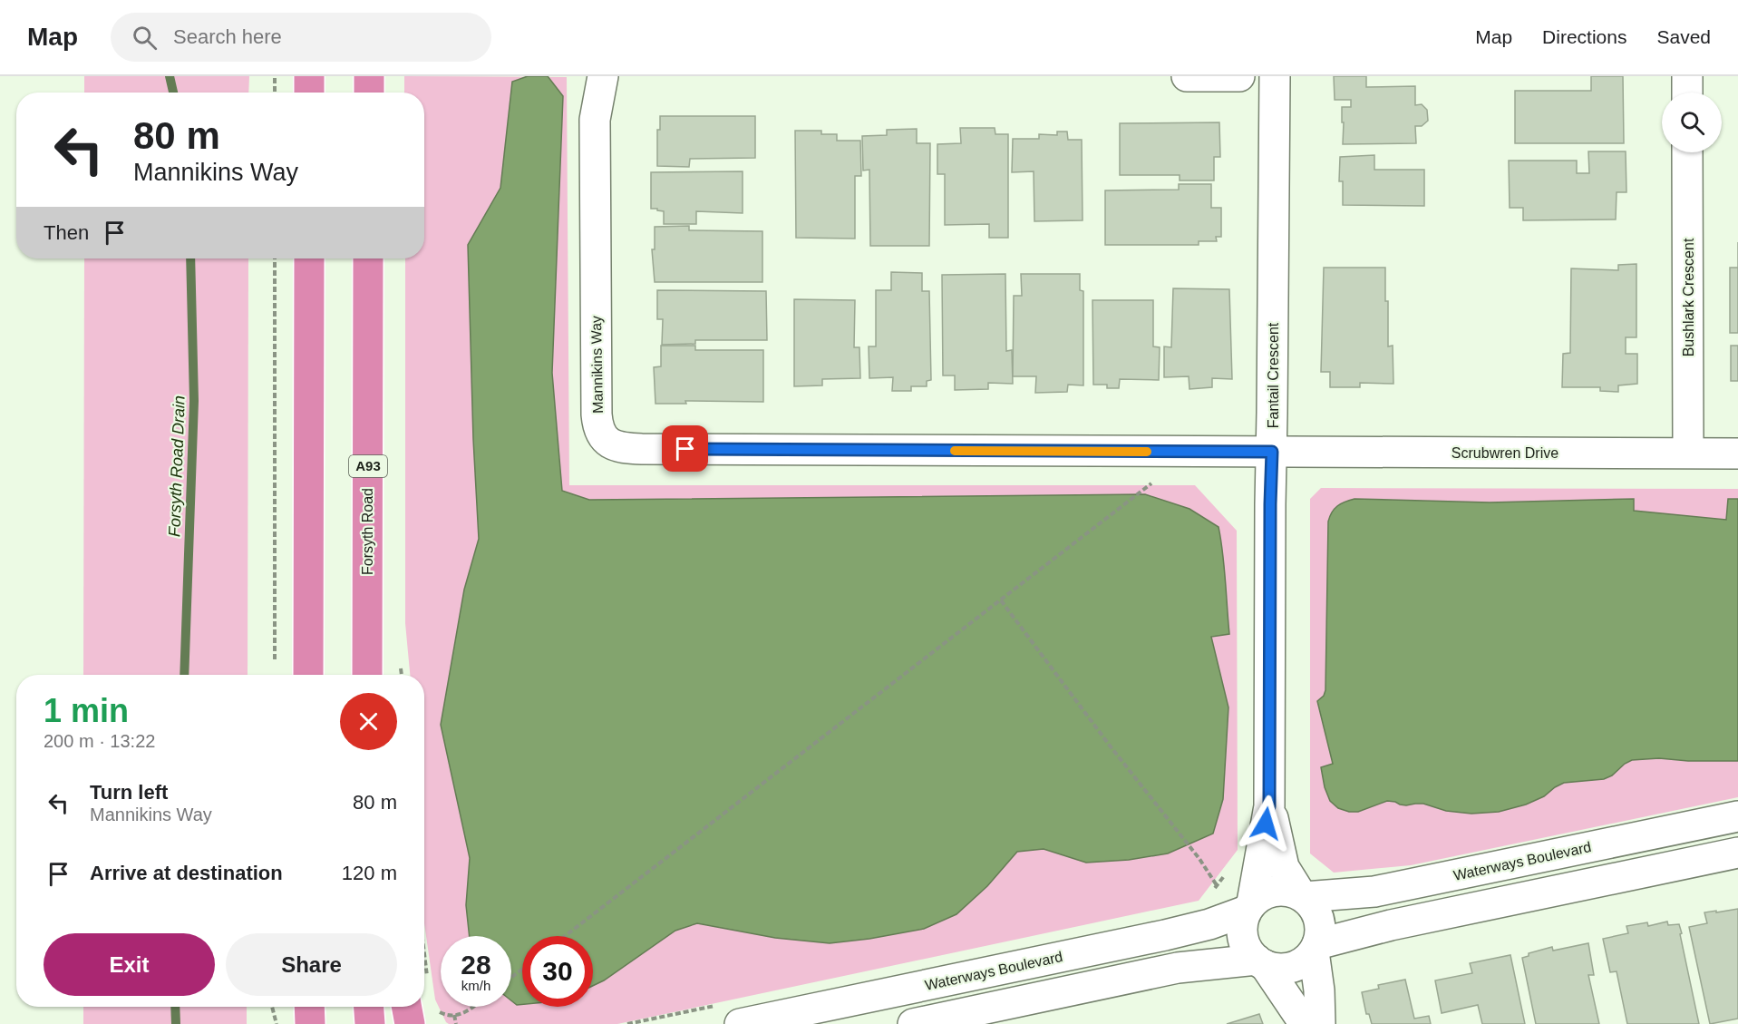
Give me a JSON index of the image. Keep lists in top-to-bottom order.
{
  "streets": {
    "highway": ["A93", "Forsyth Road"],
    "street": [
      "Bushlark Crescent",
      "Mannikins Way",
      "Fantail Crescent",
      "Scrubwren Drive",
      "Waterways Boulevard"
    ]
  },
  "crossings": [
    ["Bushlark Crescent", "Scrubwren Drive"],
    ["Mannikins Way", "Fantail Crescent"],
    ["Mannikins Way", "Scrubwren Drive"],
    ["Fantail Crescent", "Scrubwren Drive"],
    ["Fantail Crescent", "Waterways Boulevard"]
  ],
  "water": ["Forsyth Road Drain"],
  "page": {
    "header": "Map",
    "search": "Search here",
    "nav": ["Map", "Directions", "Saved"],
    "turn": ["80 m", "Mannikins Way"],
    "then": "Then",
    "heading": ["1 min", "200 m · 13:22"],
    "list": [
      {
        "name": "Turn left",
        "note": "Mannikins Way",
        "value": "80 m"
      },
      {
        "name": "Arrive at destination",
        "value": "120 m"
      }
    ],
    "buttons": ["Exit", "Share"],
    "speed": "28 km/h",
    "limit": "30"
  }
}
